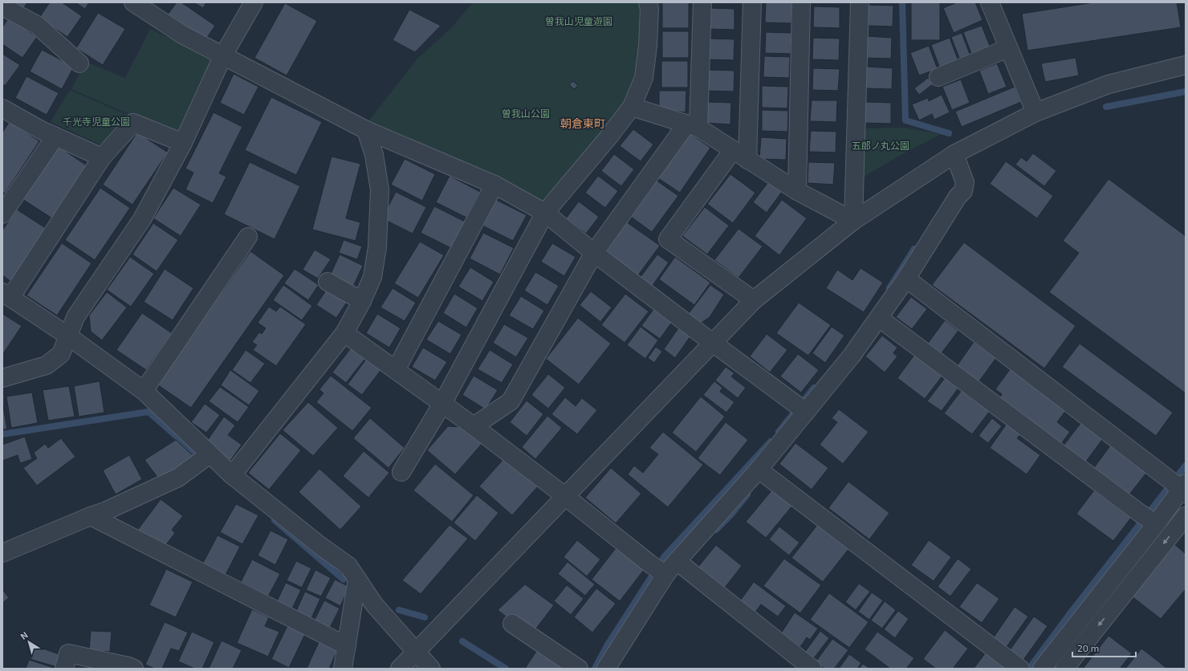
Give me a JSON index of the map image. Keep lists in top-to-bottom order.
{
  "districts": ["朝倉東町"],
  "parks": [
    "曽我山児童遊園",
    "曽我山公園",
    "千光寺児童公園",
    "五郎ノ丸公園"
  ],
  "scale_bar": "20 m",
  "north": "top left"
}
